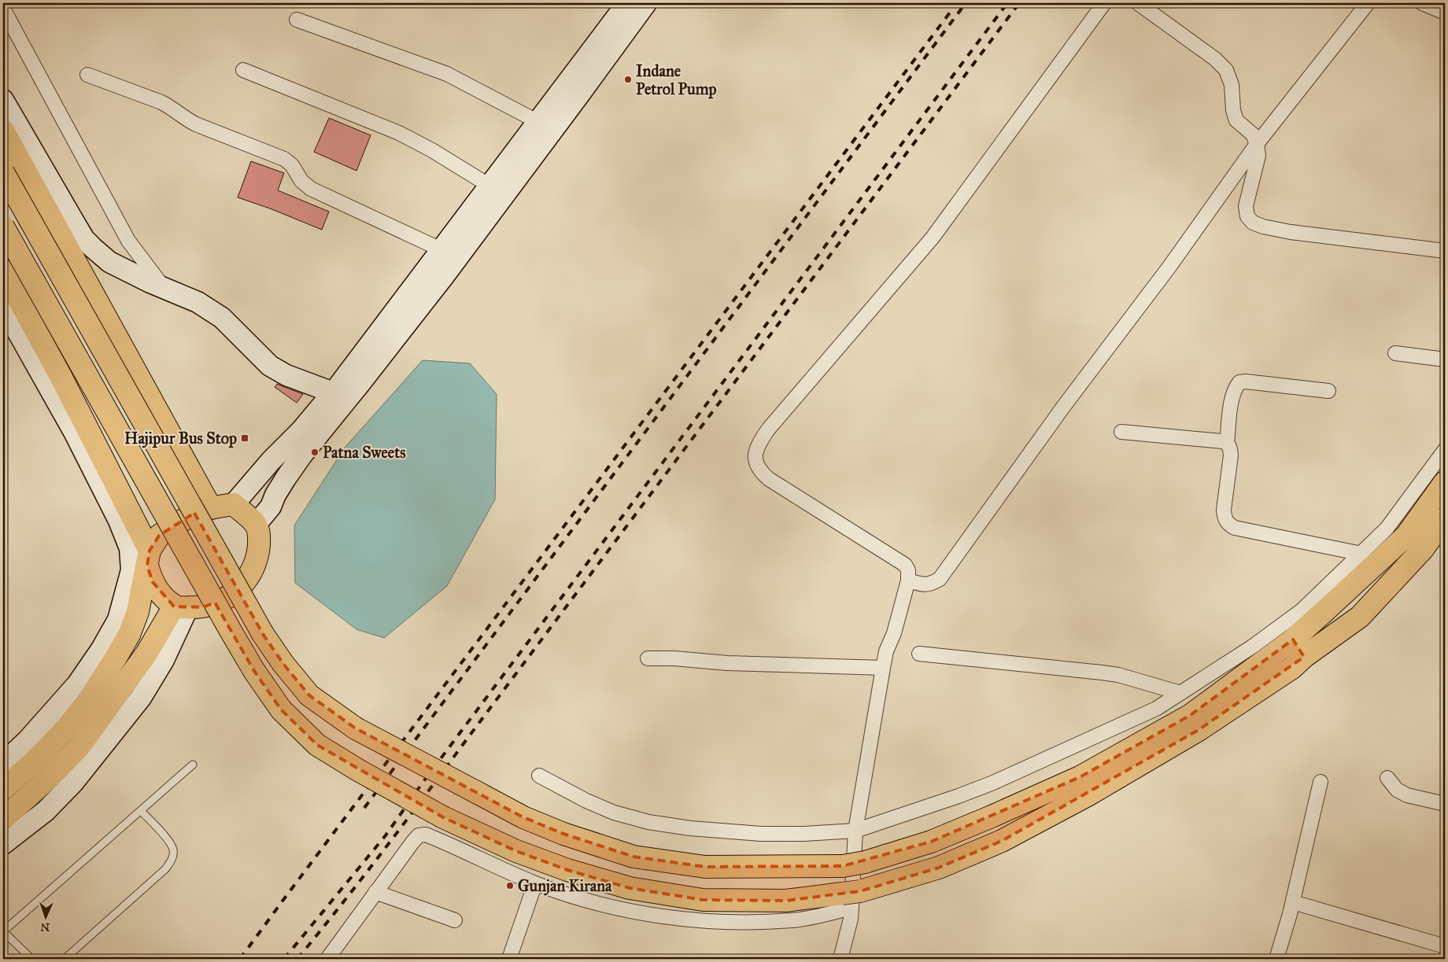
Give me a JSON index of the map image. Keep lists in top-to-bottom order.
{
  "places": {
    "other": ["Indane Petrol Pump", "Patna Sweets", "Gunjan Kirana"],
    "transit": ["Hajipur Bus Stop"]
  },
  "north": "bottom"
}
